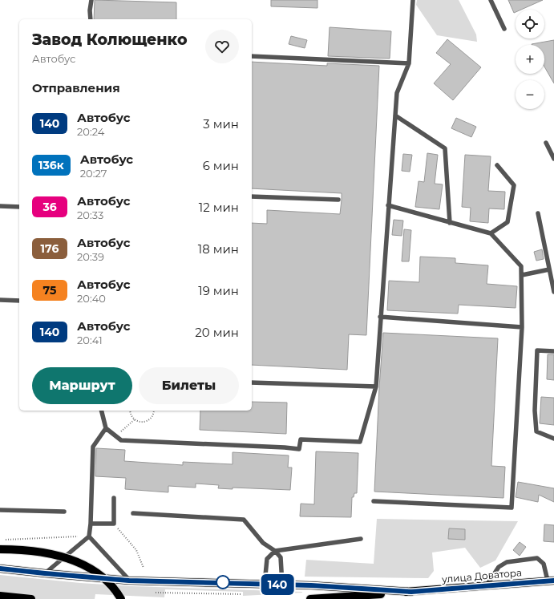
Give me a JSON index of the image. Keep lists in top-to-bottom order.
{
  "streets": {
    "main road": ["улица Доватора"]
  },
  "lines": ["bus line 140"],
  "page": {
    "on_map": "140",
    "map_buttons": ["+", "−"],
    "heading": [
      ["Завод Колющенко", "Автобус"],
      "Отправления"
    ],
    "list": [
      {
        "mark": "140",
        "name": "Автобус",
        "note": "20:24",
        "value": "3 мин"
      },
      {
        "mark": "136к",
        "name": "Автобус",
        "note": "20:27",
        "value": "6 мин"
      },
      {
        "mark": "36",
        "name": "Автобус",
        "note": "20:33",
        "value": "12 мин"
      },
      {
        "mark": "176",
        "name": "Автобус",
        "note": "20:39",
        "value": "18 мин"
      },
      {
        "mark": "75",
        "name": "Автобус",
        "note": "20:40",
        "value": "19 мин"
      },
      {
        "mark": "140",
        "name": "Автобус",
        "note": "20:41",
        "value": "20 мин"
      }
    ],
    "buttons": ["Маршрут", "Билеты"]
  }
}
